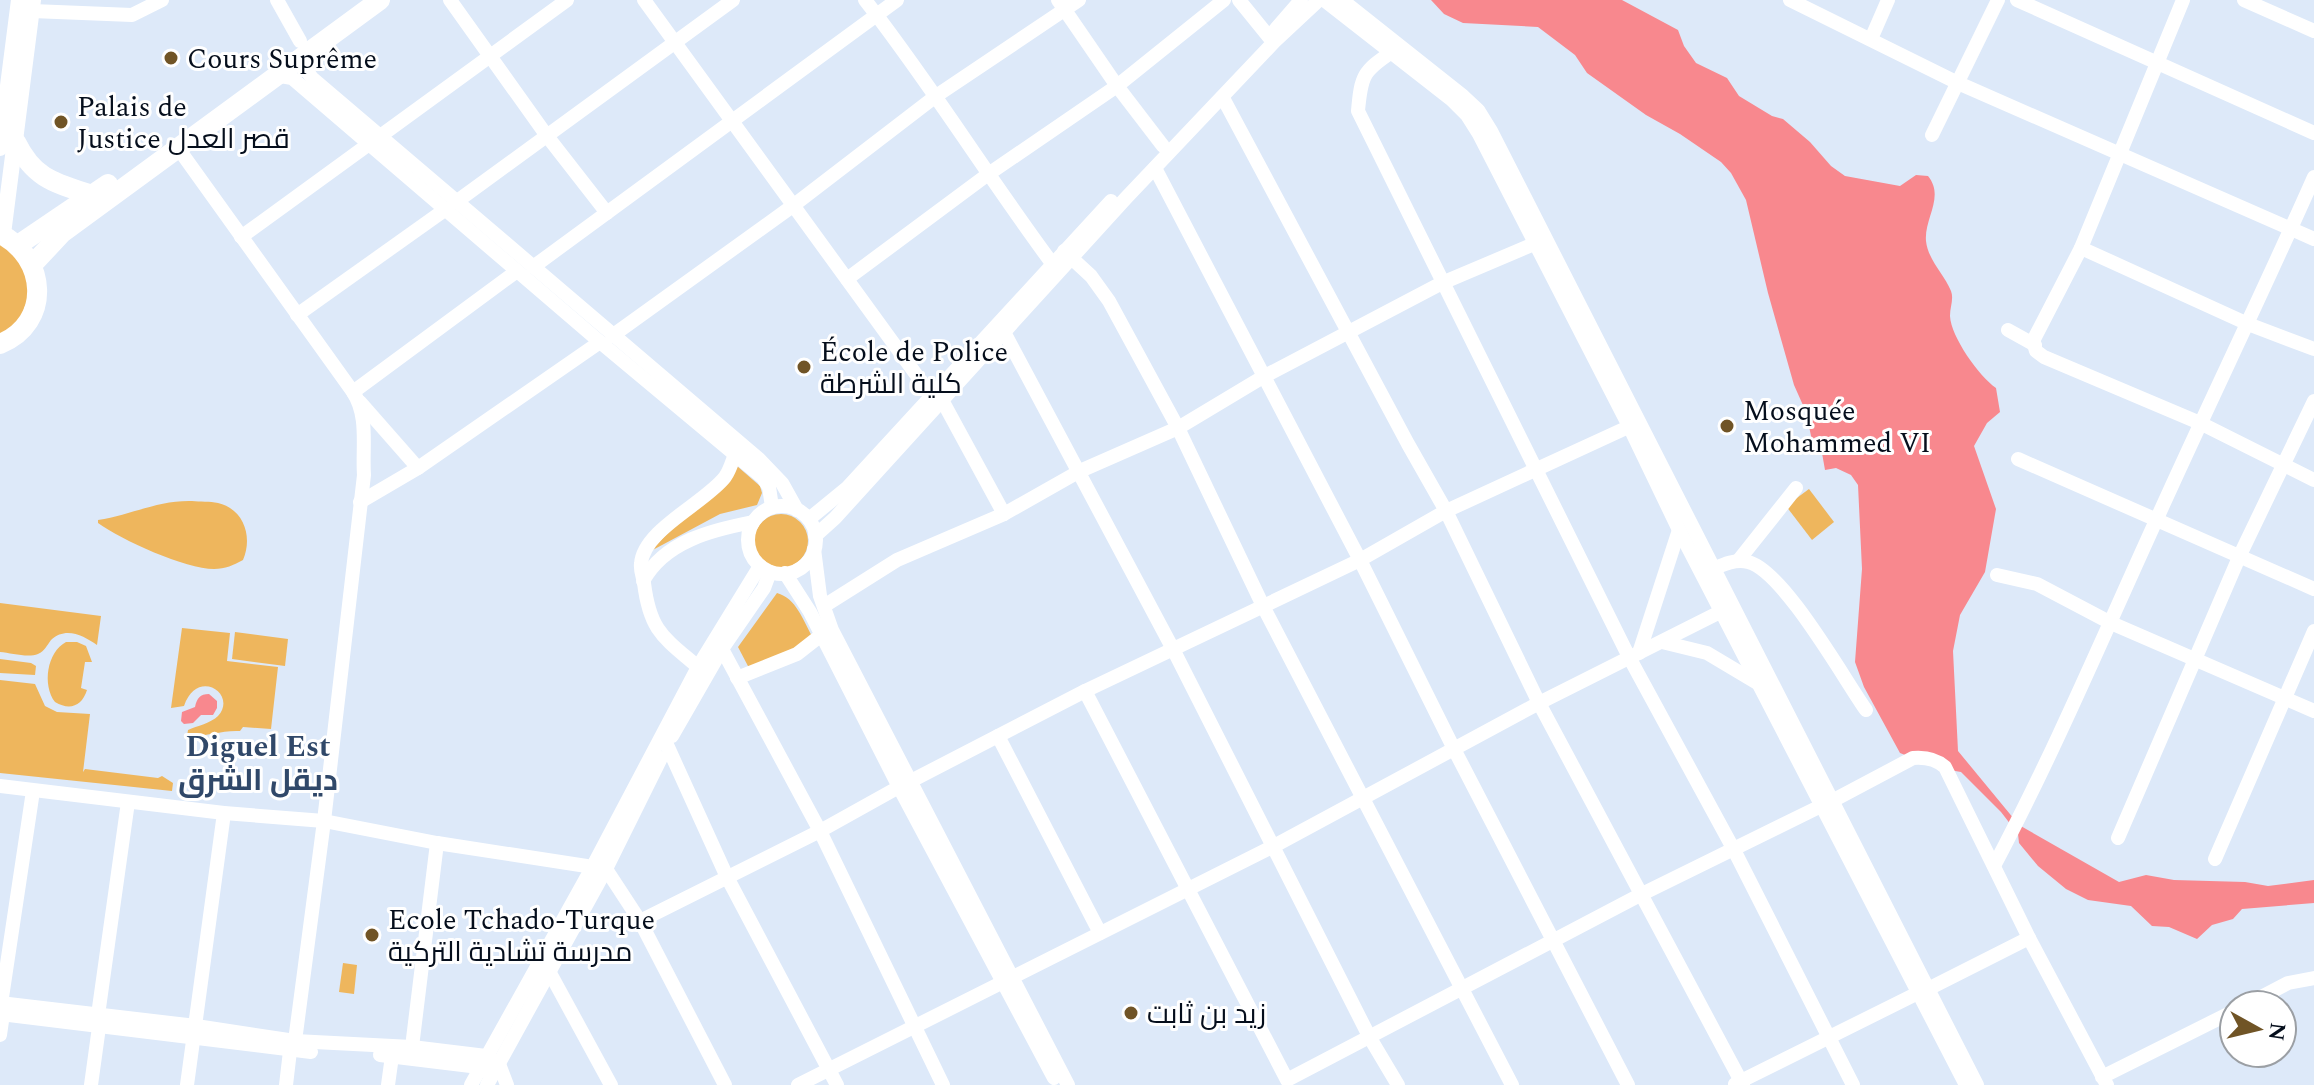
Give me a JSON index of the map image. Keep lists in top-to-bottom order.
{
  "districts": ["Diguel Est ديقل الشرق"],
  "places": [
    "Cours Suprême",
    "Palais de Justice قصر العدل",
    "École de Police كلية الشرطة",
    "Mosquée Mohammed VI",
    "Ecole Tchado-Turque مدرسة تشادية التركية",
    "زيد بن ثابت"
  ],
  "north": "right"
}
